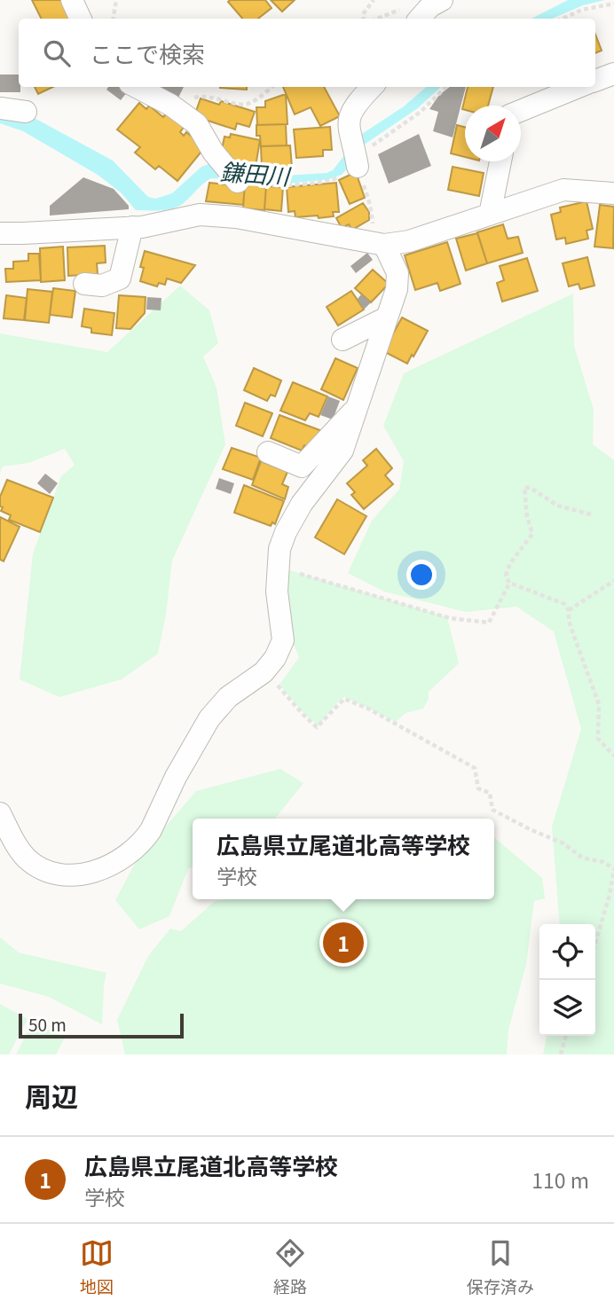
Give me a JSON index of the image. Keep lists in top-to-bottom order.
{
  "water": ["鎌田川"],
  "scale_bar": "50 m",
  "north": "top right",
  "page": {
    "search": "ここで検索",
    "popup": ["広島県立尾道北高等学校", "学校"],
    "pins": "1",
    "scale": "50 m",
    "heading": "周辺",
    "list": [
      {
        "mark": "1",
        "name": "広島県立尾道北高等学校",
        "note": "学校",
        "value": "110 m"
      }
    ],
    "nav": ["地図", "経路", "保存済み"]
  }
}
